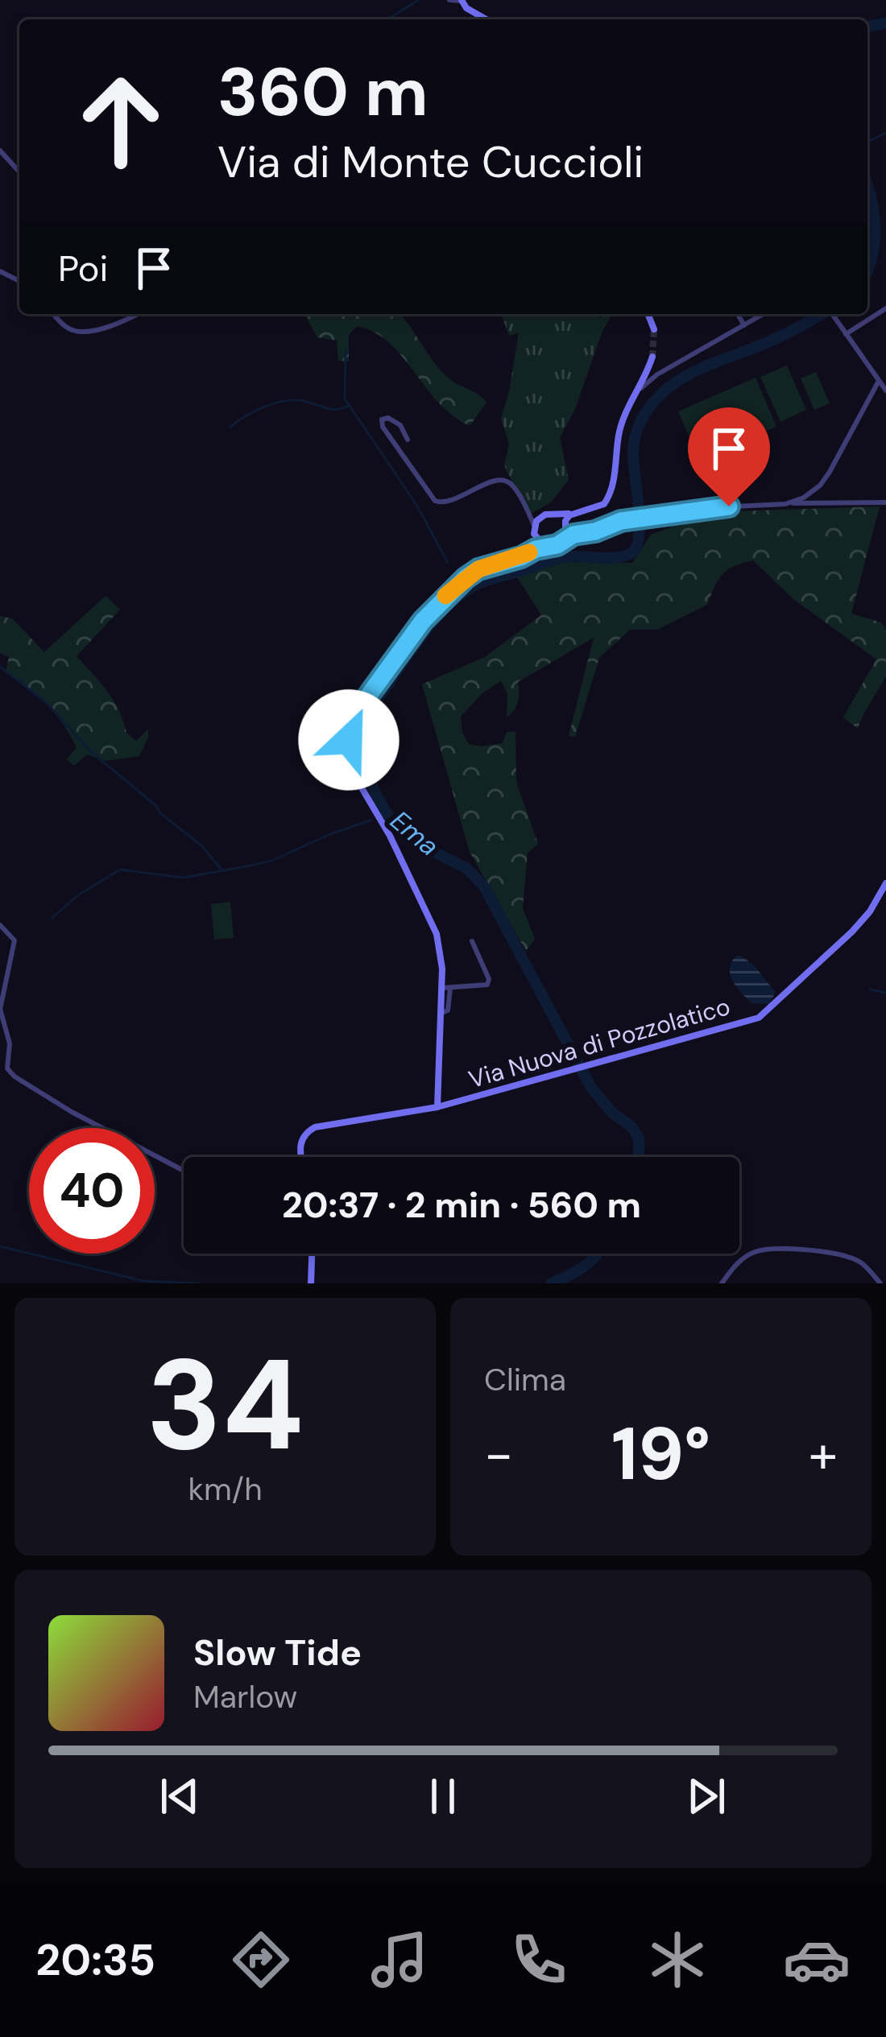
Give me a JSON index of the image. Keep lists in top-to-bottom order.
{
  "streets": {
    "street": ["Via Nuova di Pozzolatico"]
  },
  "water": ["Ema"],
  "page": {
    "turn": ["360 m", "Via di Monte Cuccioli"],
    "then": "Poi",
    "limit": "40",
    "trip": "20:37 · 2 min · 560 m",
    "tile": [
      ["34", "km/h"],
      "Clima"
    ],
    "heat": ["−", "19°", "+"],
    "song": ["Slow Tide", "Marlow"],
    "tabs": "20:35"
  }
}
